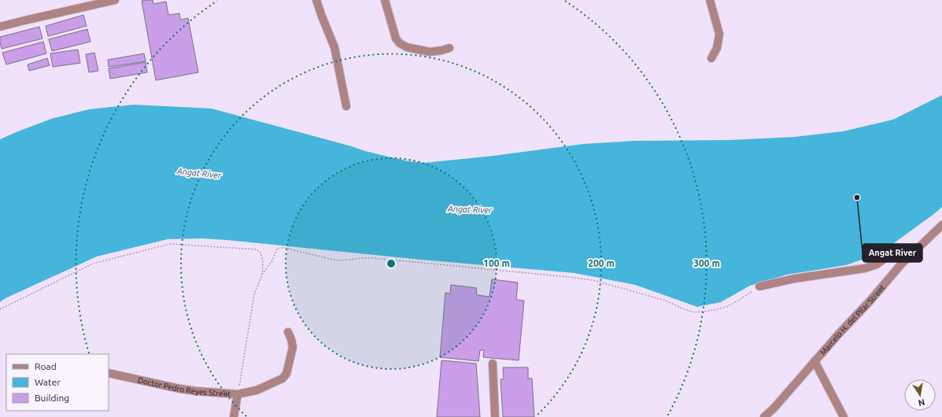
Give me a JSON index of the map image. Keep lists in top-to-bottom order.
{
  "streets": {
    "street": ["Marcelo H. del Pilar Street", "Doctor Pedro Reyes Street"]
  },
  "water": ["Angat River"],
  "places": ["Angat River"],
  "legend": ["Road", "Water", "Building"],
  "north": "bottom",
  "rings": ["100 m", "200 m", "300 m"]
}
